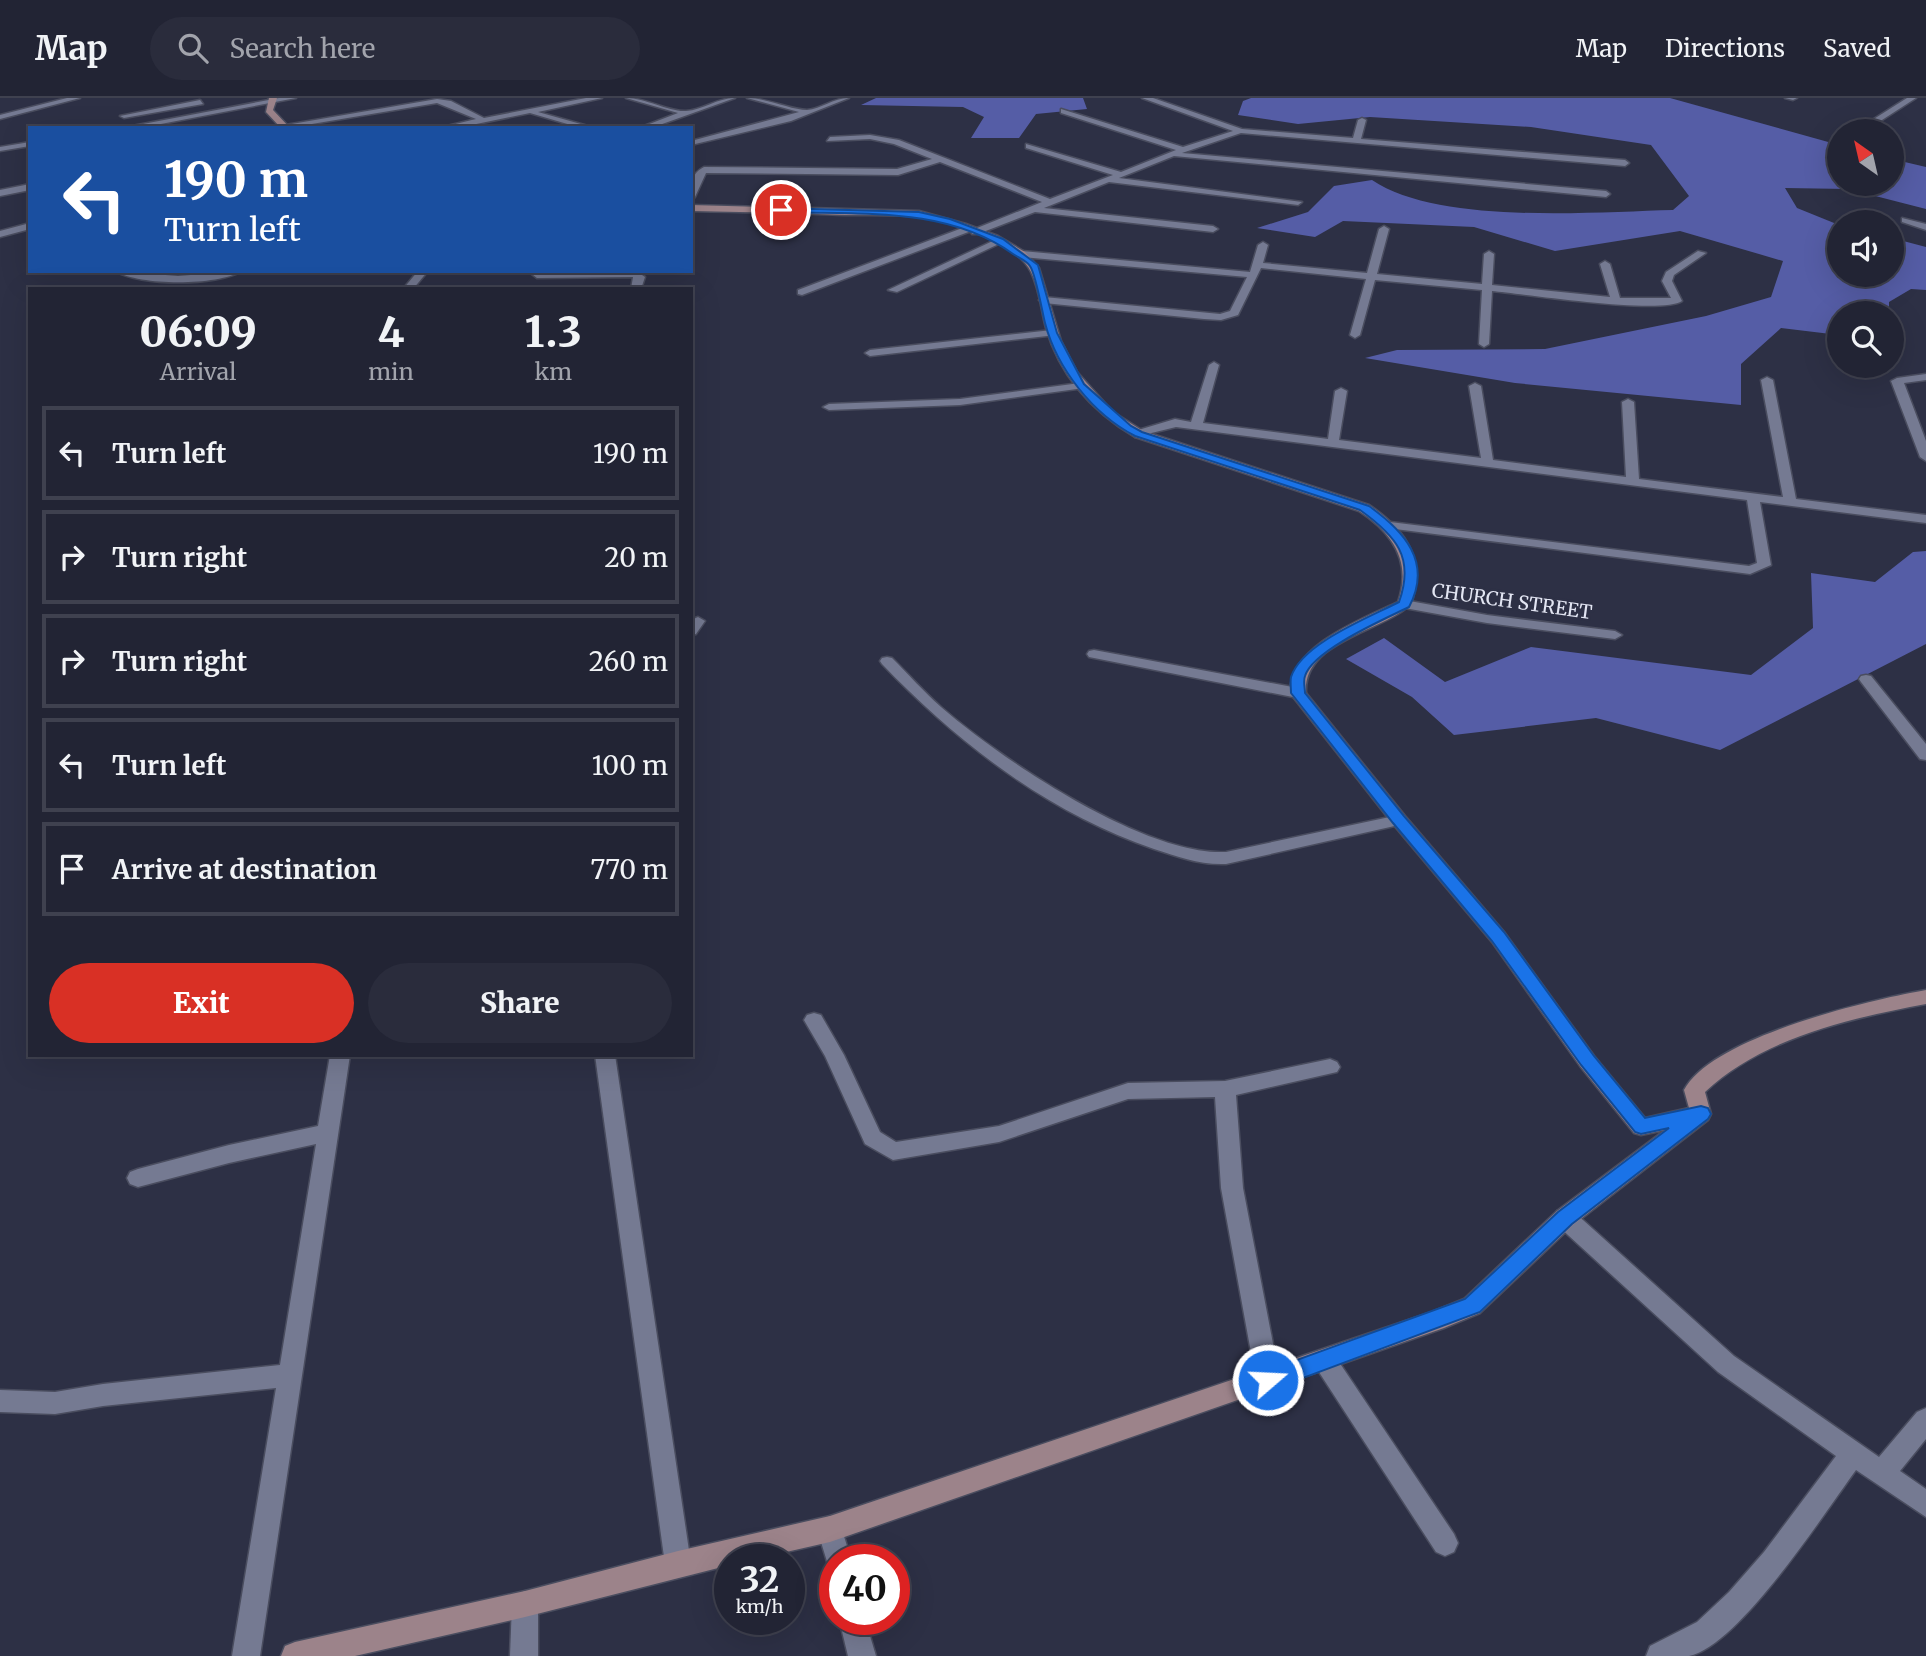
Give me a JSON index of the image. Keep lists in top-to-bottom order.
{
  "streets": {
    "street": ["CHURCH STREET"]
  },
  "north": "top left",
  "page": {
    "header": "Map",
    "search": "Search here",
    "nav": ["Map", "Directions", "Saved"],
    "turn": ["190 m", "Turn left"],
    "eta": [
      "06:09",
      "Arrival",
      "4",
      "min",
      "1.3",
      "km"
    ],
    "list": [
      {
        "name": "Turn left",
        "value": "190 m"
      },
      {
        "name": "Turn right",
        "value": "20 m"
      },
      {
        "name": "Turn right",
        "value": "260 m"
      },
      {
        "name": "Turn left",
        "value": "100 m"
      },
      {
        "name": "Arrive at destination",
        "value": "770 m"
      }
    ],
    "buttons": ["Exit", "Share"],
    "speed": "32 km/h",
    "limit": "40"
  }
}
